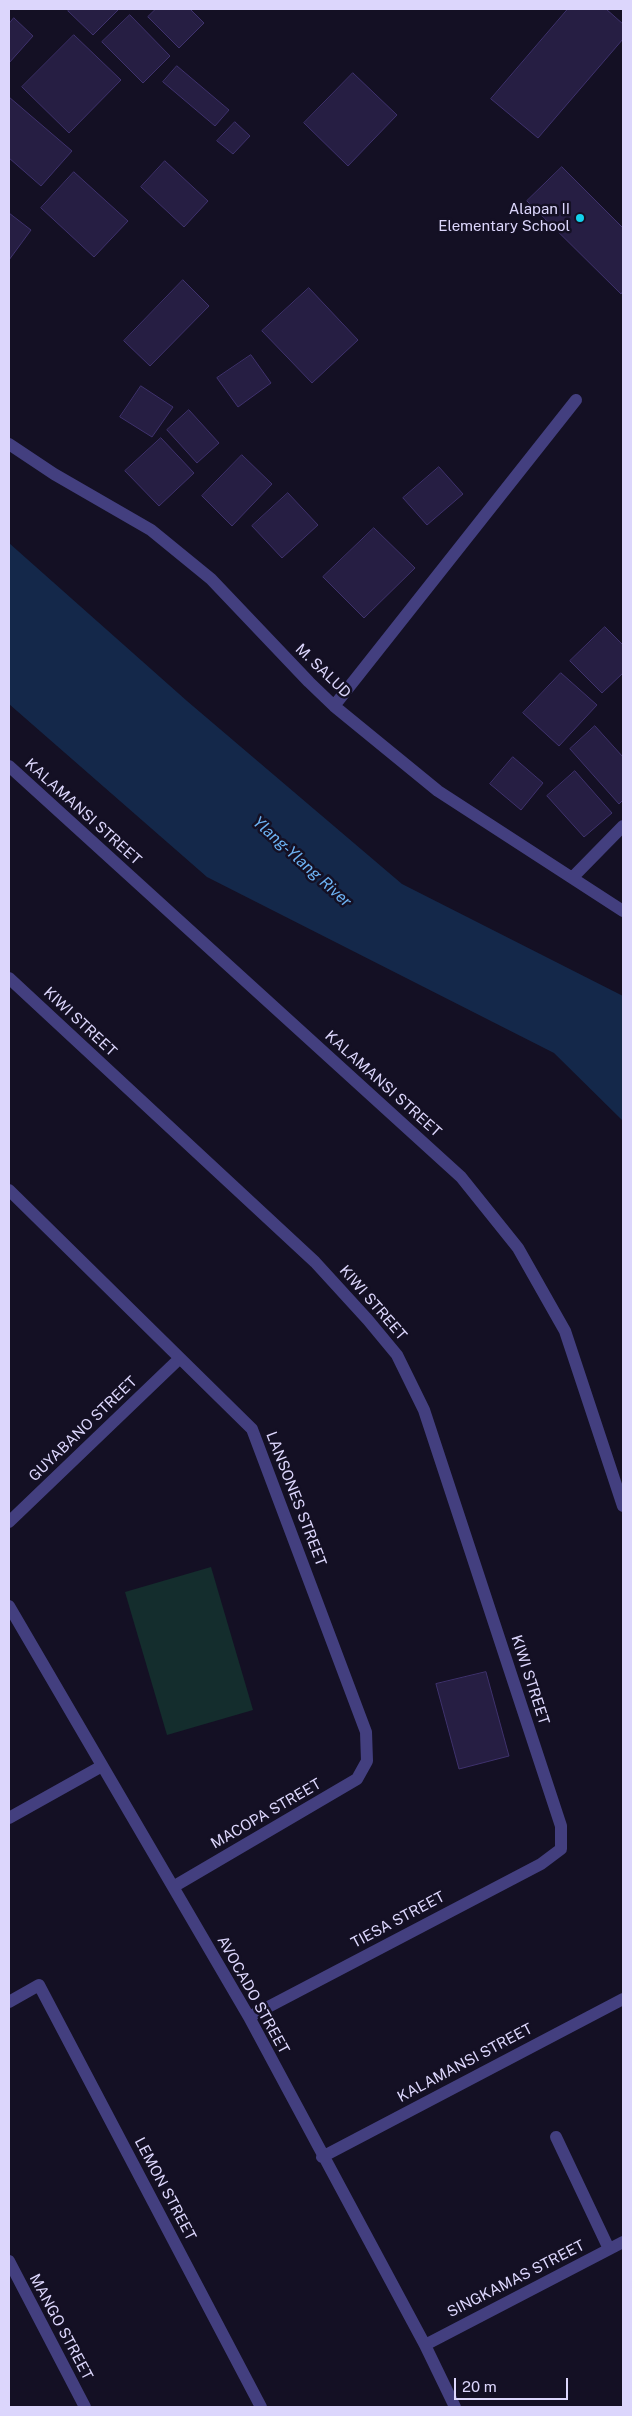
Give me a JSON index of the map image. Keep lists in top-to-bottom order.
{
  "streets": {
    "street": [
      "M. SALUD",
      "KALAMANSI STREET",
      "KIWI STREET",
      "GUYABANO STREET",
      "LANSONES STREET",
      "MACOPA STREET",
      "TIESA STREET",
      "AVOCADO STREET",
      "LEMON STREET",
      "SINGKAMAS STREET",
      "MANGO STREET"
    ]
  },
  "crossings": [
    ["KALAMANSI STREET", "AVOCADO STREET"],
    ["KIWI STREET", "TIESA STREET"],
    ["GUYABANO STREET", "LANSONES STREET"],
    ["LANSONES STREET", "MACOPA STREET"],
    ["MACOPA STREET", "AVOCADO STREET"],
    ["TIESA STREET", "AVOCADO STREET"],
    ["AVOCADO STREET", "SINGKAMAS STREET"]
  ],
  "water": ["Ylang-Ylang River"],
  "places": ["Alapan II Elementary School"],
  "scale_bar": "20 m"
}
